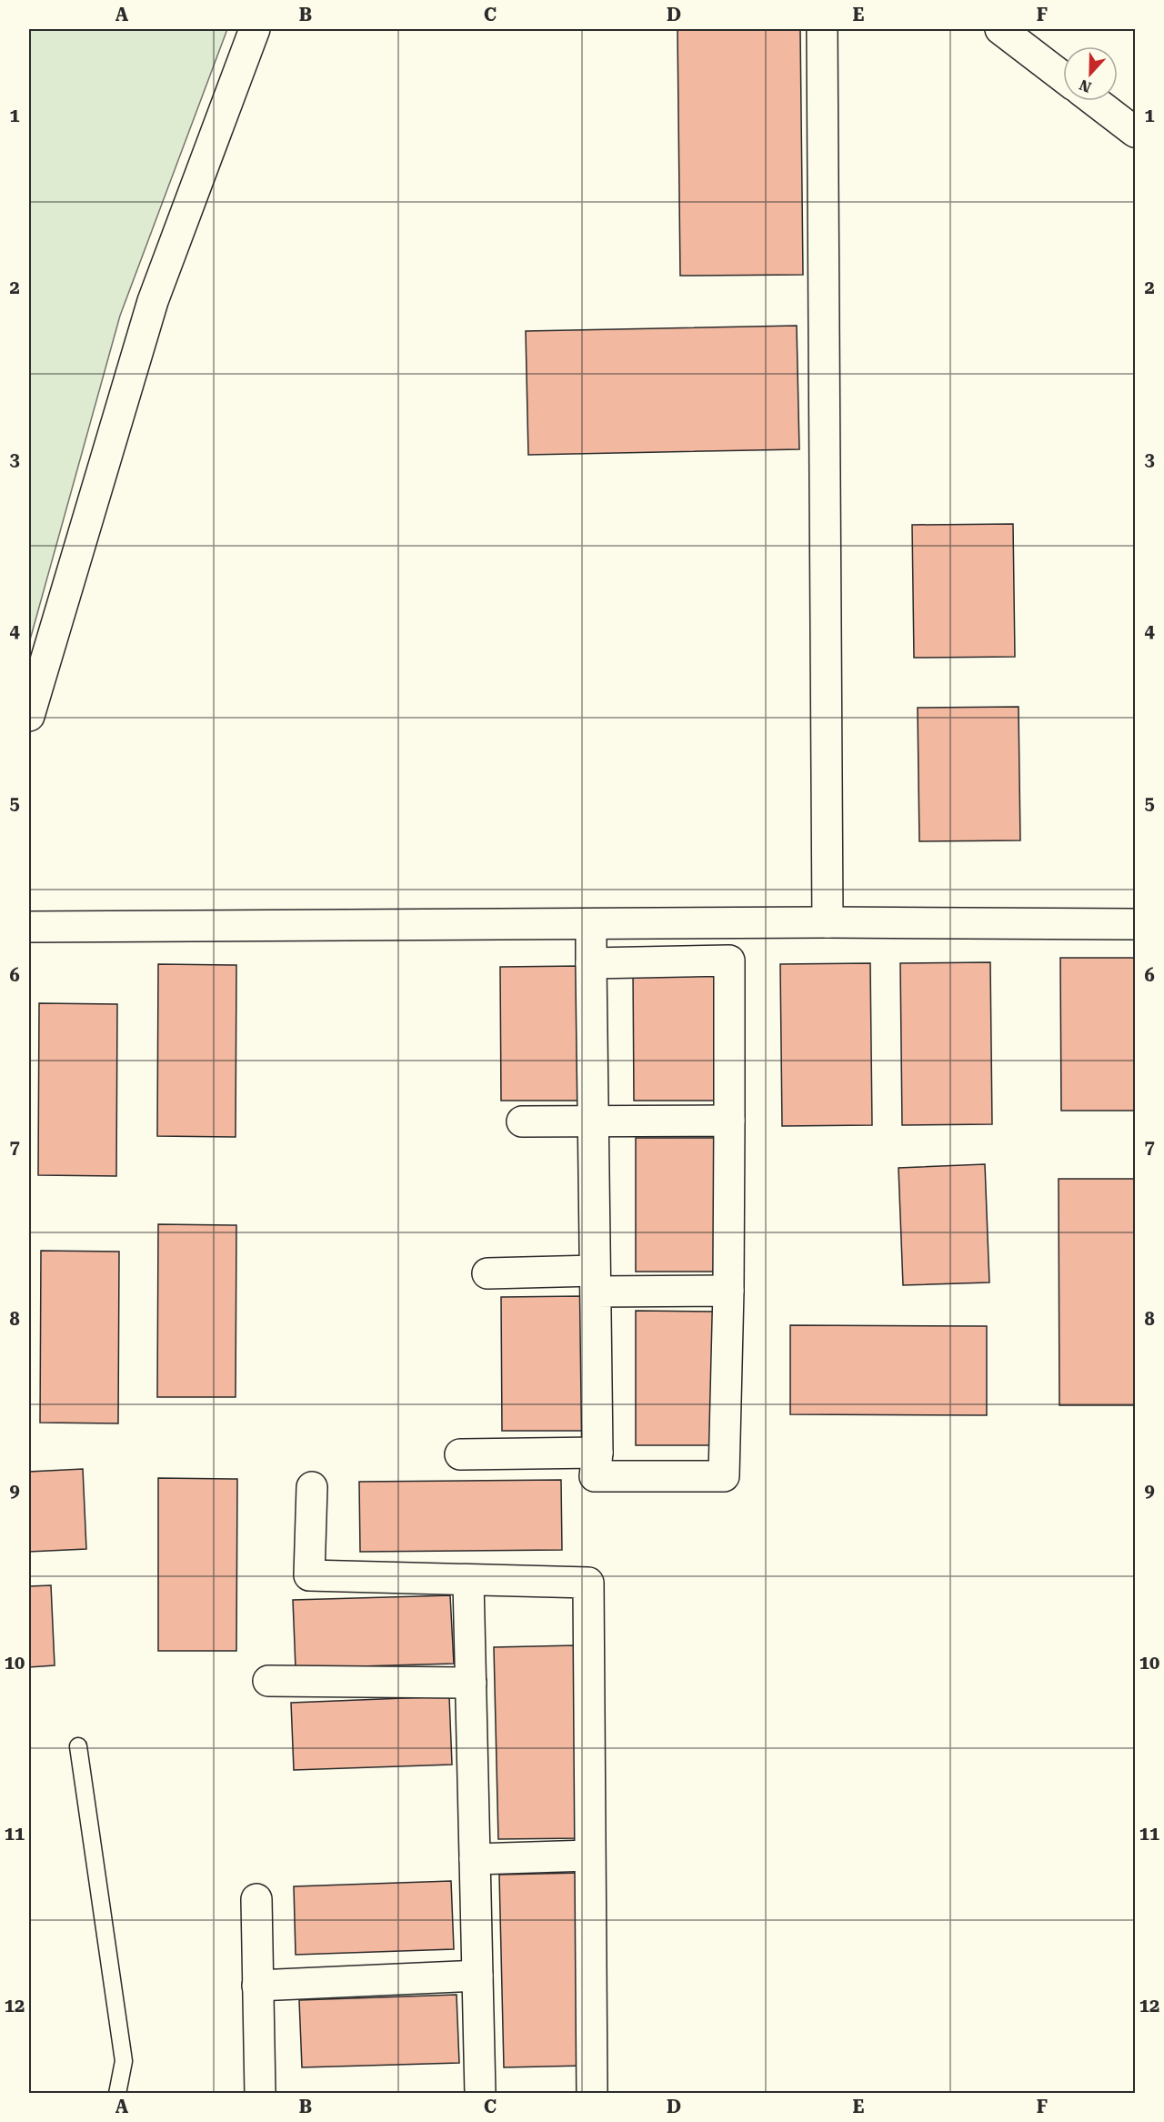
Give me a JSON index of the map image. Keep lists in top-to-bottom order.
{
  "north": "bottom",
  "grid": {
    "columns": [
      "A",
      "B",
      "C",
      "D",
      "E",
      "F"
    ],
    "rows": [
      "1",
      "2",
      "3",
      "4",
      "5",
      "6",
      "7",
      "8",
      "9",
      "10",
      "11",
      "12"
    ]
  }
}
